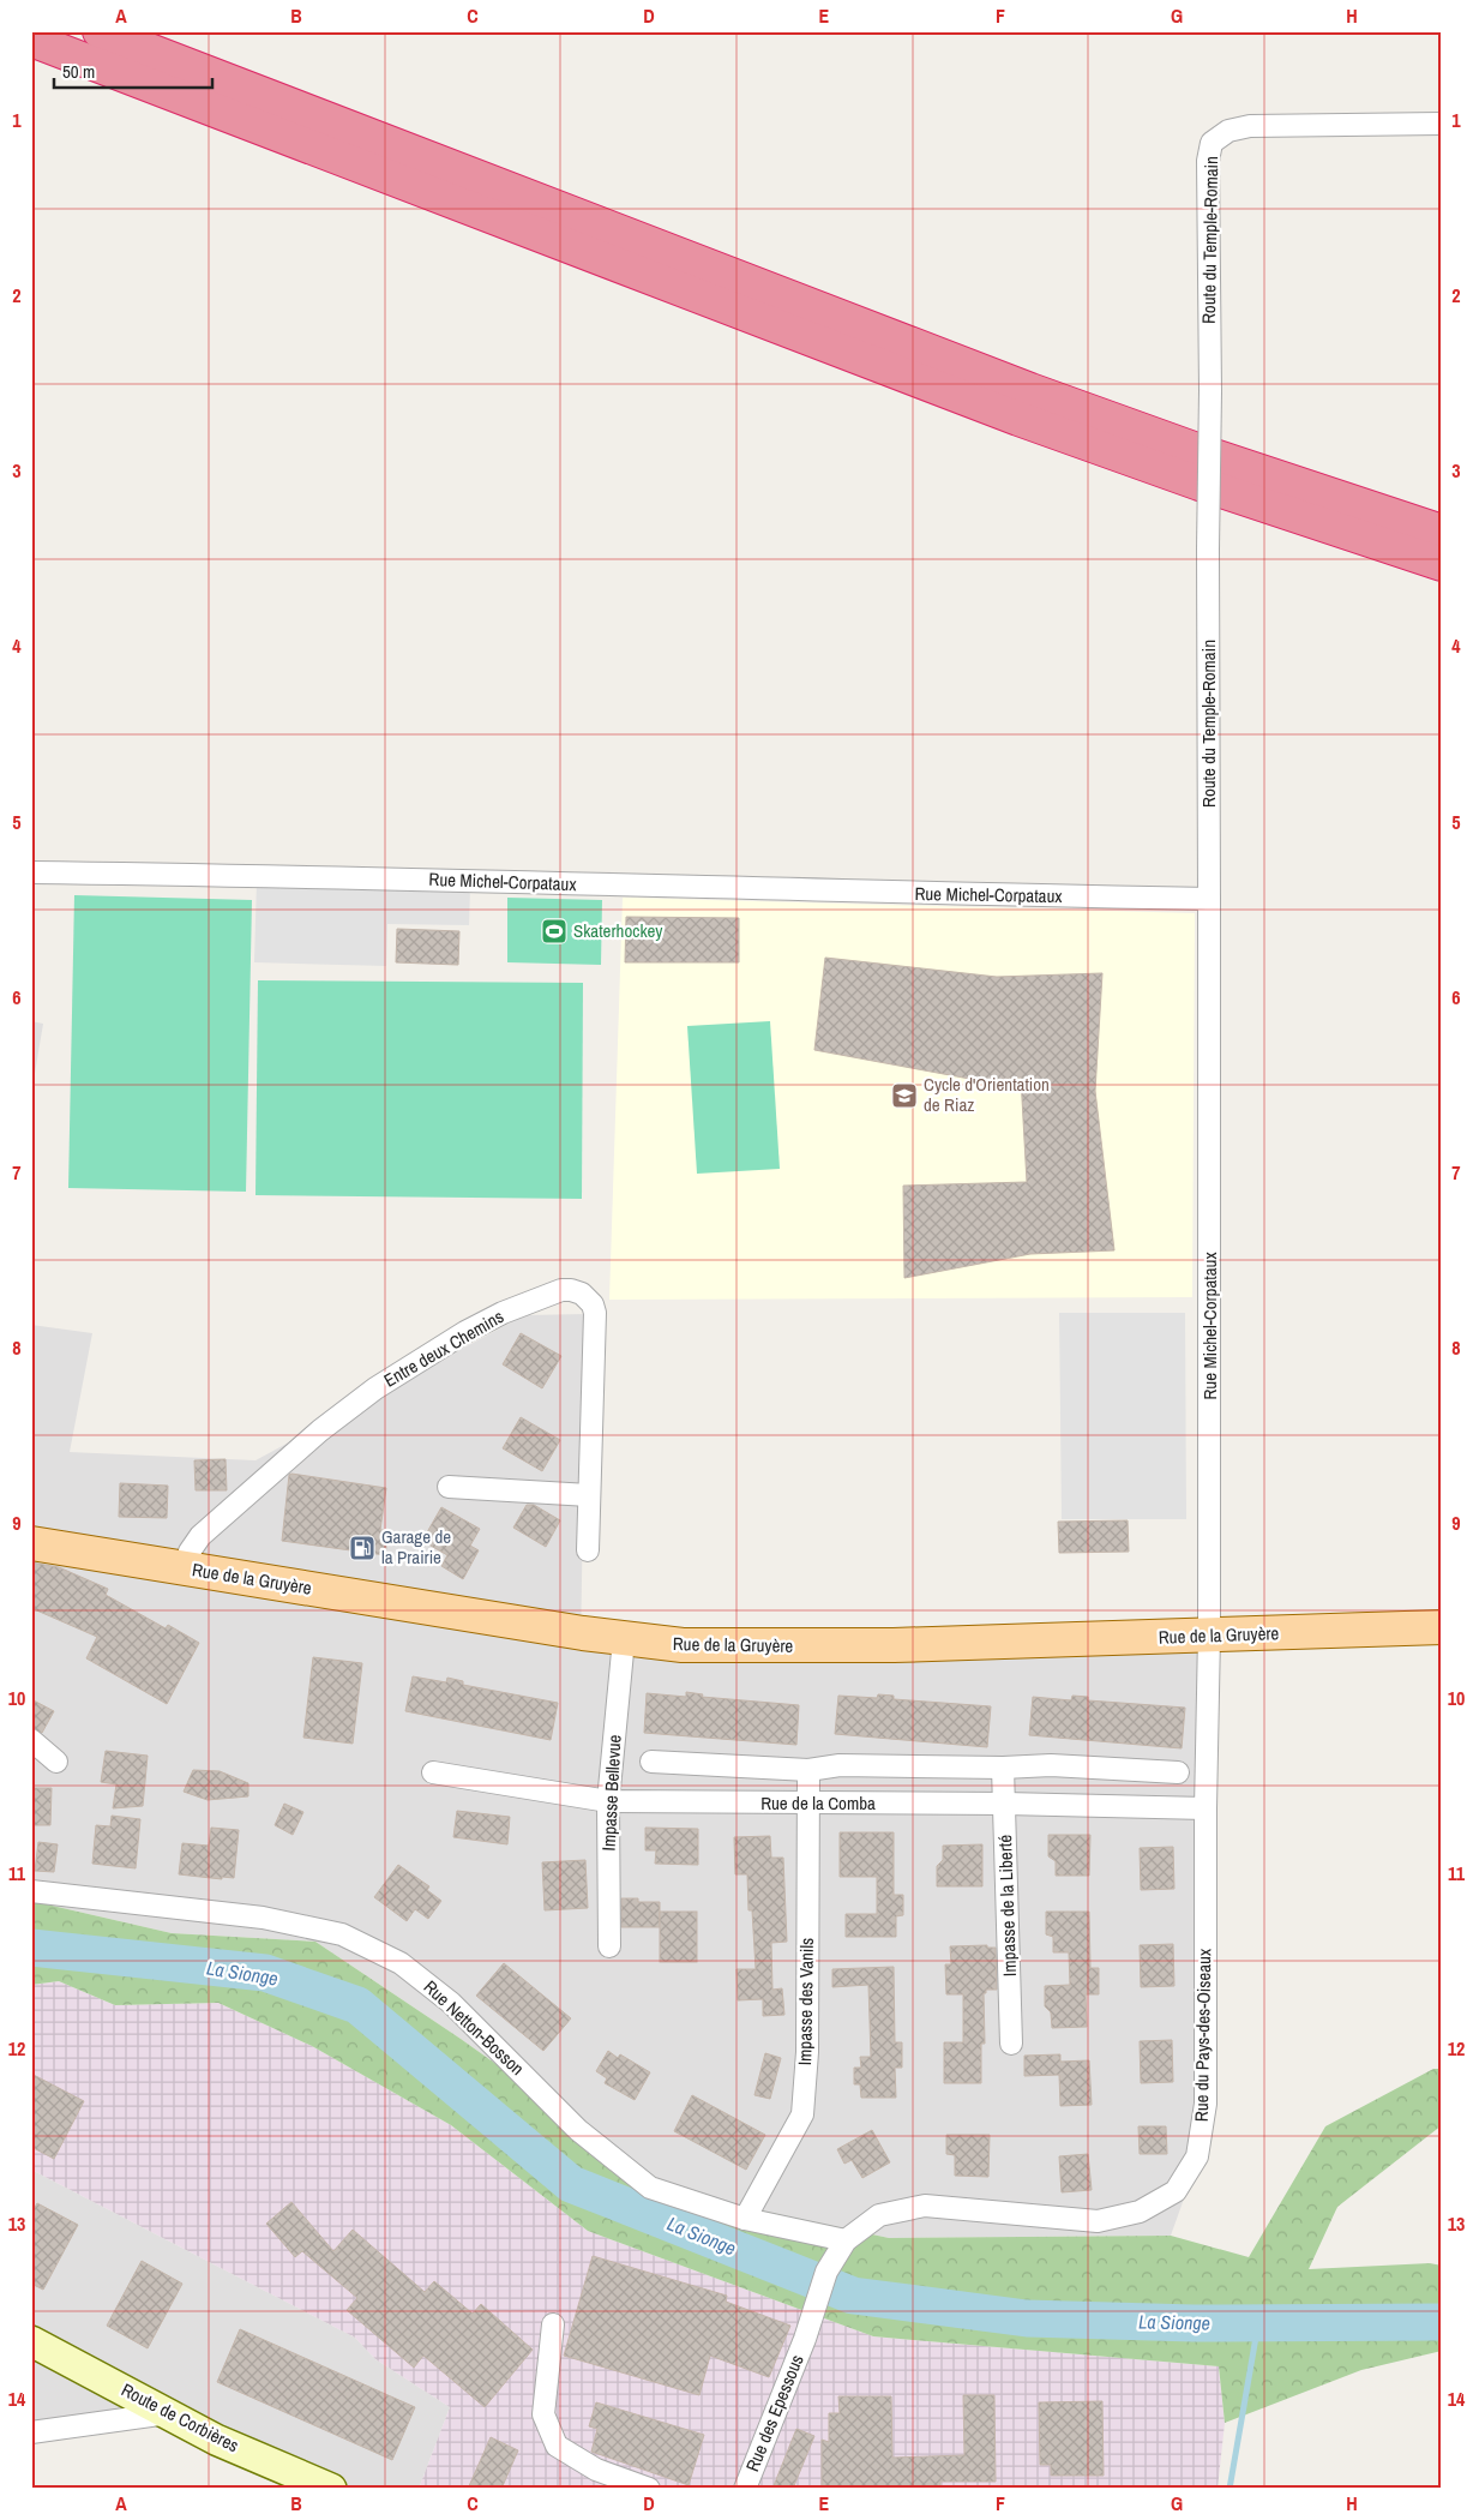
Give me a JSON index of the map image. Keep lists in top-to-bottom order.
{
  "streets": {
    "main road": ["Rue de la Gruyère", "Route de Corbières"],
    "street": [
      "Route du Temple-Romain",
      "Rue Michel-Corpataux",
      "Entre deux Chemins",
      "Impasse Bellevue",
      "Rue de la Comba",
      "Impasse de la Liberté",
      "Impasse des Vanils",
      "Rue Netton-Bosson",
      "Rue du Pays-des-Oiseaux",
      "Rue des Epessous"
    ]
  },
  "crossings": [
    ["Route du Temple-Romain", "Rue Michel-Corpataux"],
    ["Rue Michel-Corpataux", "Rue de la Gruyère"],
    ["Rue Michel-Corpataux", "Rue du Pays-des-Oiseaux"],
    ["Entre deux Chemins", "Rue de la Gruyère"],
    ["Rue de la Gruyère", "Impasse Bellevue"],
    ["Rue de la Gruyère", "Rue du Pays-des-Oiseaux"],
    ["Impasse Bellevue", "Rue de la Comba"],
    ["Rue de la Comba", "Impasse de la Liberté"],
    ["Rue de la Comba", "Impasse des Vanils"],
    ["Rue de la Comba", "Rue du Pays-des-Oiseaux"],
    ["Impasse des Vanils", "Rue Netton-Bosson"],
    ["Rue Netton-Bosson", "Rue du Pays-des-Oiseaux"],
    ["Rue du Pays-des-Oiseaux", "Rue des Epessous"]
  ],
  "water": ["La Sionge"],
  "places": {
    "sports": ["Skaterhockey"],
    "school or university": ["Cycle d'Orientation de Riaz"],
    "fuel station": ["Garage de la Prairie"]
  },
  "scale_bar": "50 m",
  "grid": {
    "columns": [
      "A",
      "B",
      "C",
      "D",
      "E",
      "F",
      "G",
      "H"
    ],
    "rows": [
      "1",
      "2",
      "3",
      "4",
      "5",
      "6",
      "7",
      "8",
      "9",
      "10",
      "11",
      "12",
      "13",
      "14"
    ]
  }
}
